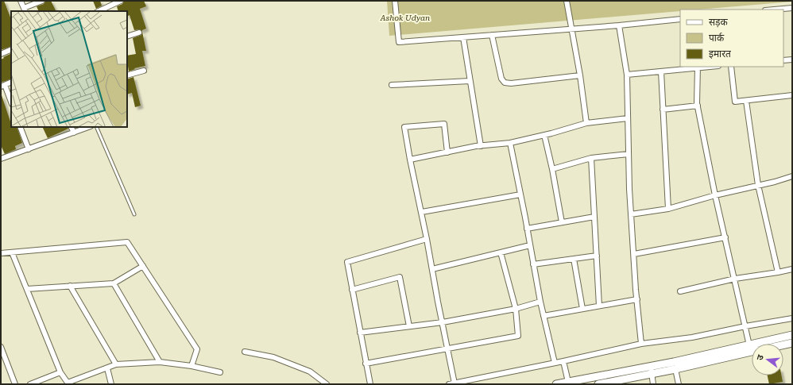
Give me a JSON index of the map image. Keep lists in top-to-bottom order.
{
  "parks": ["Ashok Udyan"],
  "legend": ["सड़क", "पार्क", "इमारत"],
  "north": "left"
}
